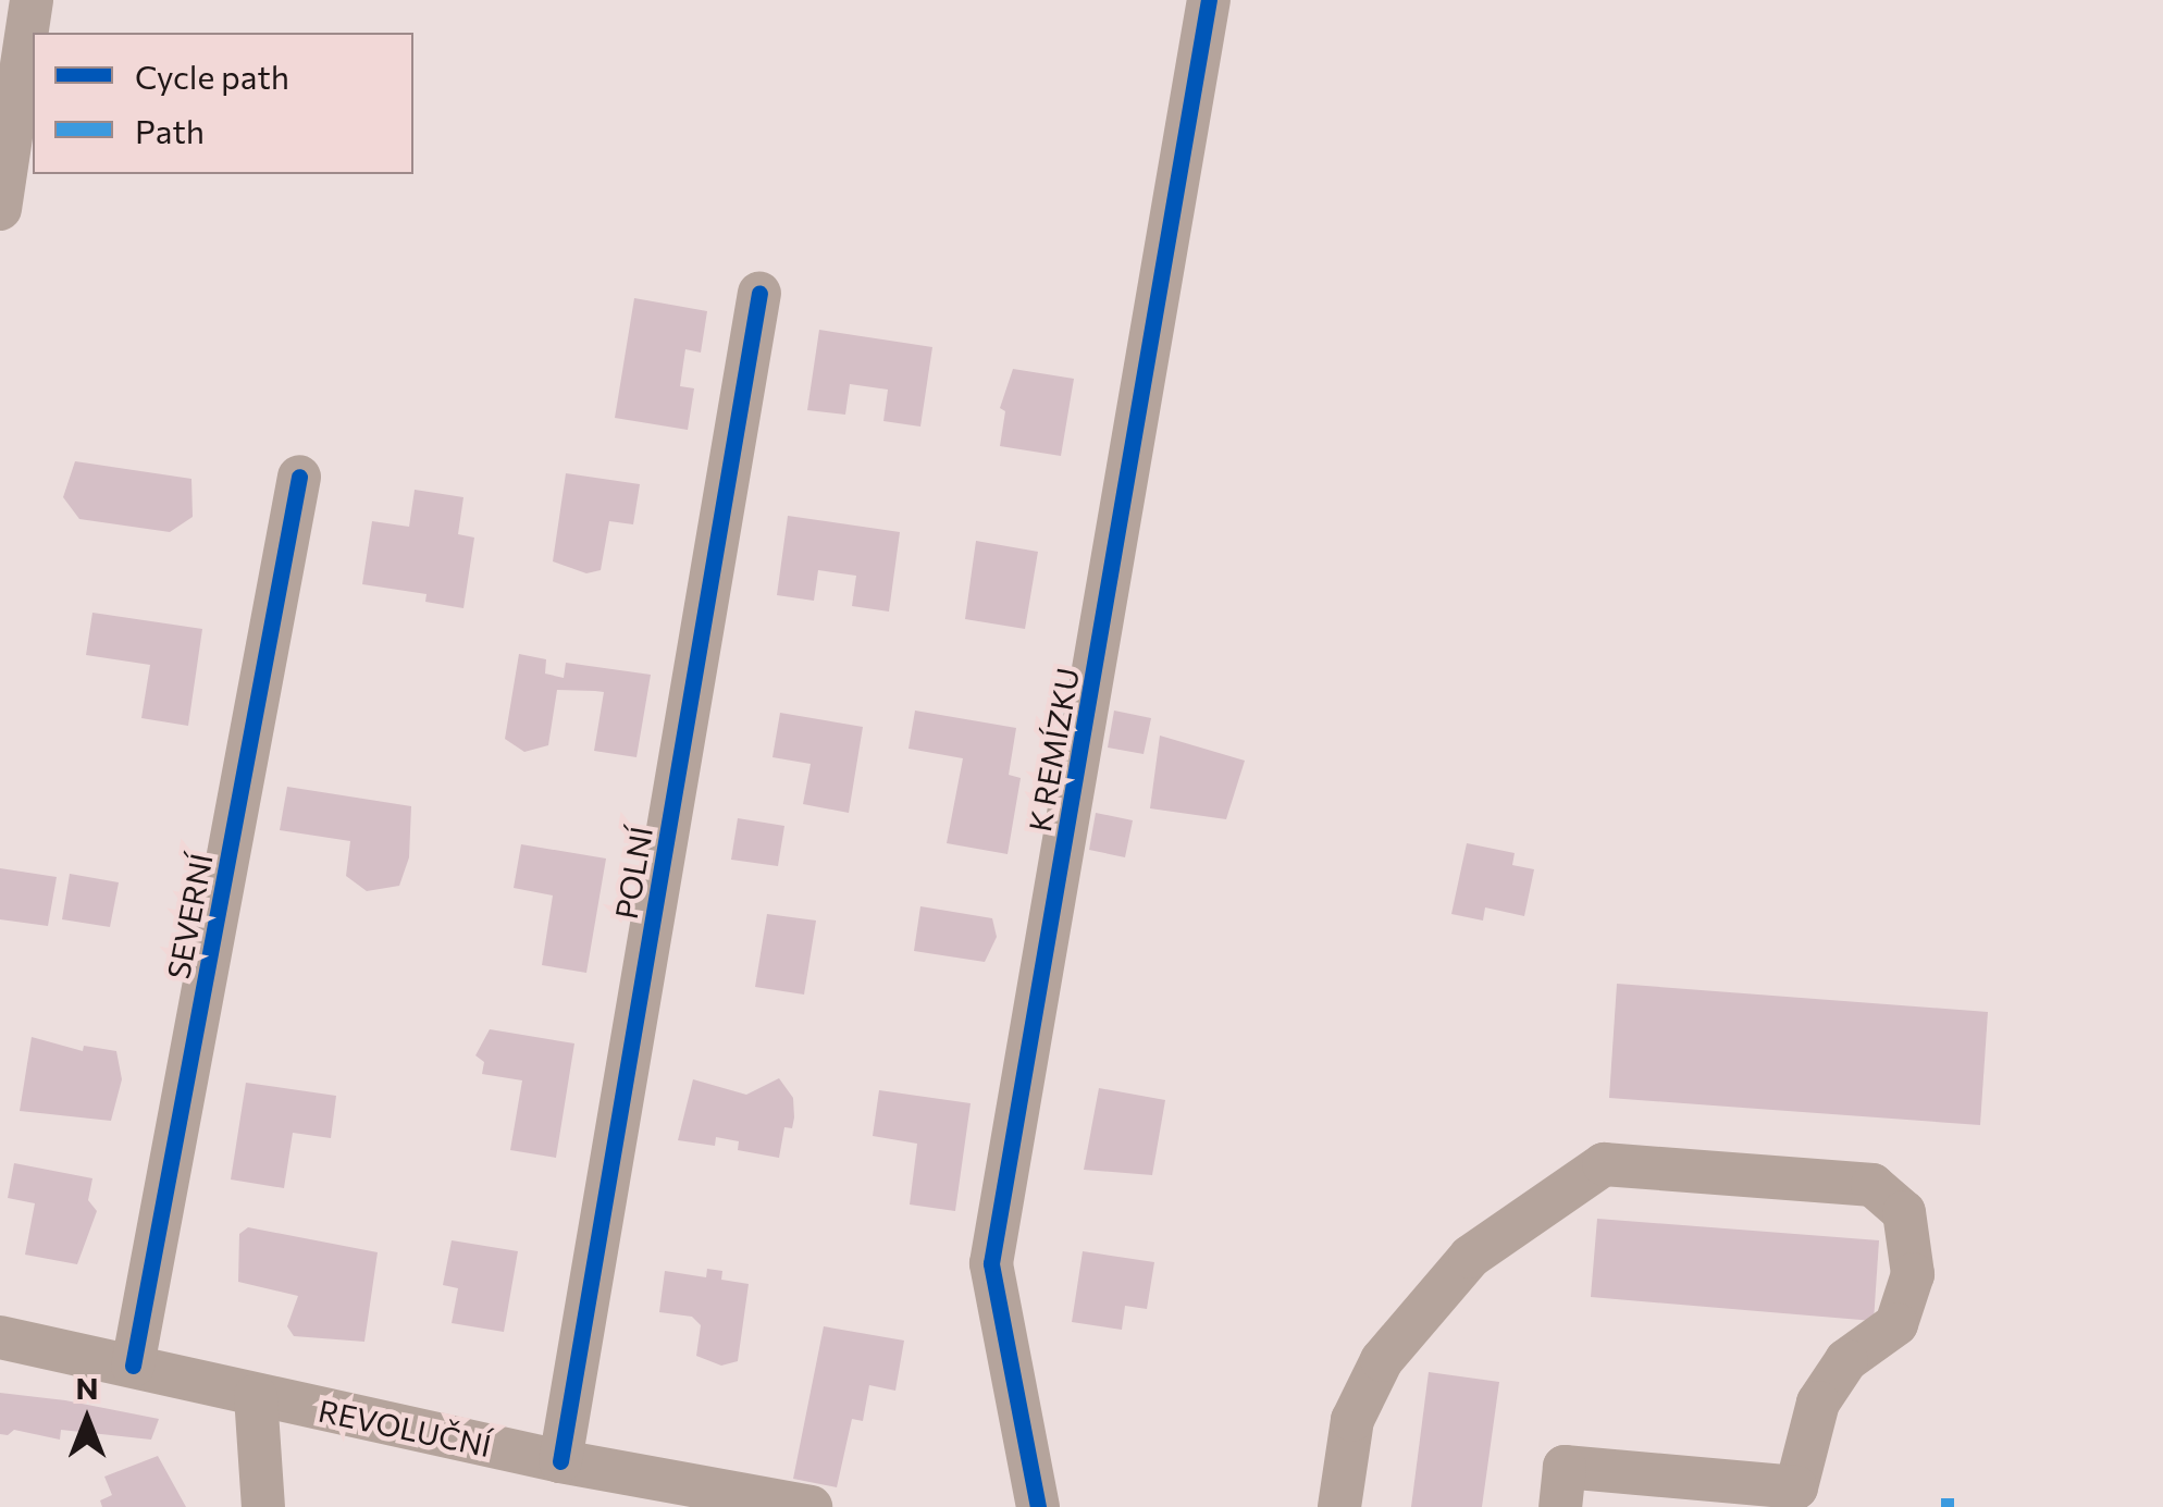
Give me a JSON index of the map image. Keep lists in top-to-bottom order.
{
  "streets": {
    "street": [
      "K REMÍZKU",
      "POLNÍ",
      "SEVERNÍ",
      "REVOLUČNÍ"
    ]
  },
  "crossings": [
    ["POLNÍ", "REVOLUČNÍ"],
    ["SEVERNÍ", "REVOLUČNÍ"]
  ],
  "legend": ["Cycle path", "Path"],
  "north": "top"
}
